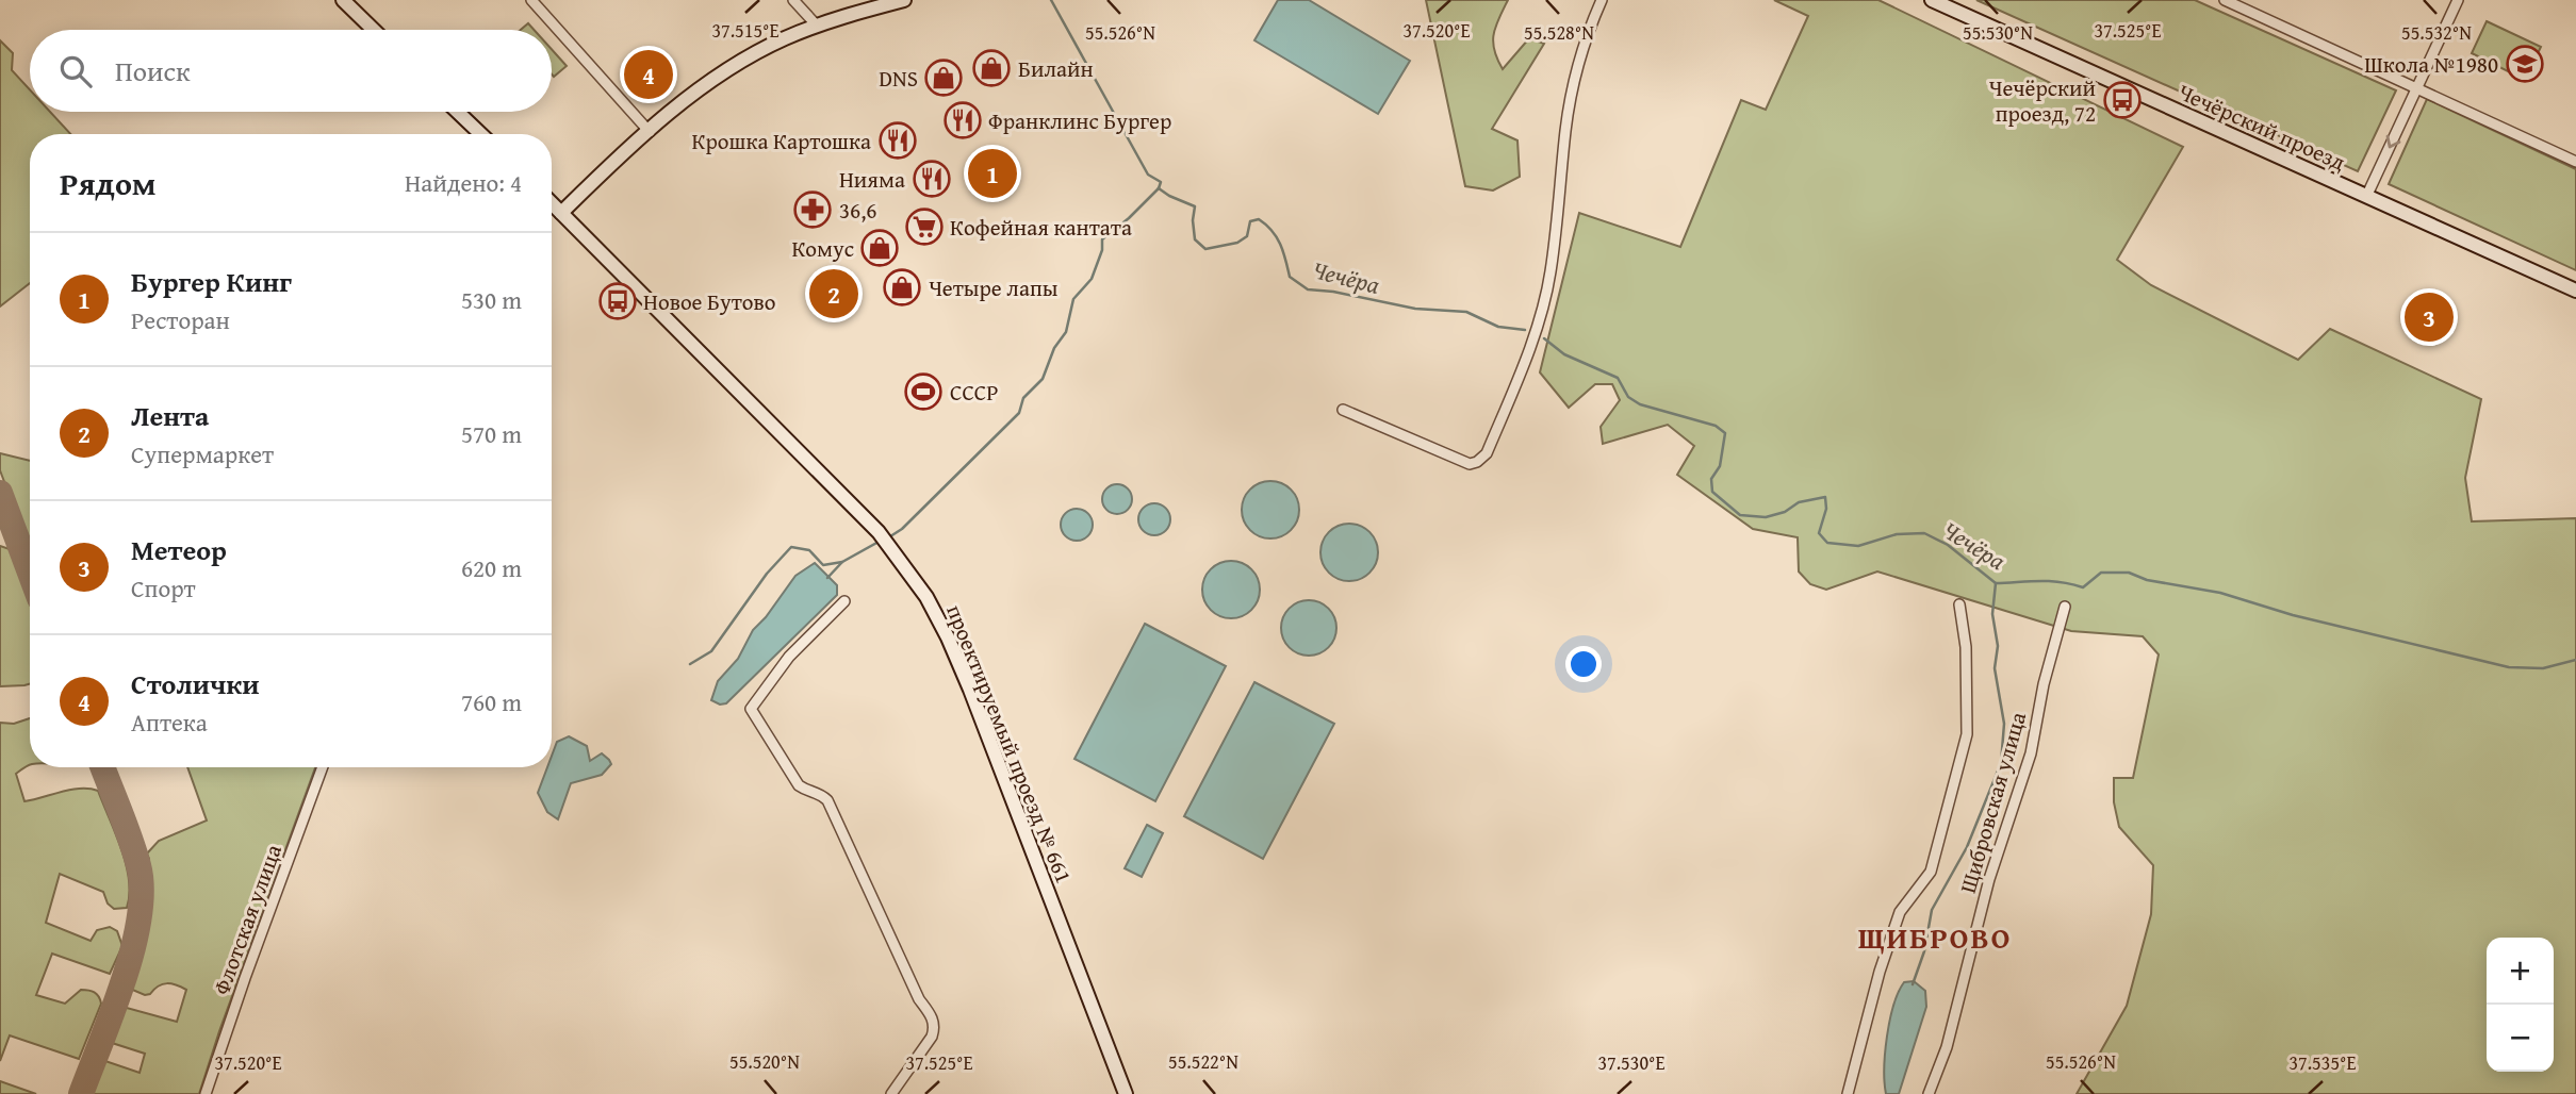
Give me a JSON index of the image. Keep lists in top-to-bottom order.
{
  "streets": {
    "main road": ["Чечёрский проезд", "проектируемый проезд № 661"],
    "street": ["Щибровская улица", "Флотская улица"]
  },
  "districts": ["ЩИБРОВО"],
  "water": ["Чечёра"],
  "places": {
    "school or university": ["Школа №1980"],
    "shop": [
      "Билайн",
      "DNS",
      "Комус",
      "Четыре лапы"
    ],
    "bus stop": ["Чечёрский проезд, 72", "Новое Бутово"],
    "restaurant": ["Франклинс Бургер", "Крошка Картошка", "Нияма"],
    "pharmacy": ["36,6"],
    "supermarket": ["Кофейная кантата"],
    "sports": ["СССР"]
  },
  "page": {
    "search": "Поиск",
    "pins": [
      "4",
      "1",
      "2",
      "3"
    ],
    "heading": ["Рядом", "Найдено: 4"],
    "list": [
      {
        "mark": "1",
        "name": "Бургер Кинг",
        "note": "Ресторан",
        "value": "530 m"
      },
      {
        "mark": "2",
        "name": "Лента",
        "note": "Супермаркет",
        "value": "570 m"
      },
      {
        "mark": "3",
        "name": "Метеор",
        "note": "Спорт",
        "value": "620 m"
      },
      {
        "mark": "4",
        "name": "Столички",
        "note": "Аптека",
        "value": "760 m"
      }
    ],
    "map_buttons": ["+", "−"]
  },
  "coordinates": [
    "37.515°E",
    "37.525°E",
    "37.520°E",
    "55.526°N",
    "55.528°N",
    "55.530°N",
    "55.532°N",
    "55.520°N",
    "55.522°N",
    "37.530°E",
    "37.535°E"
  ]
}
